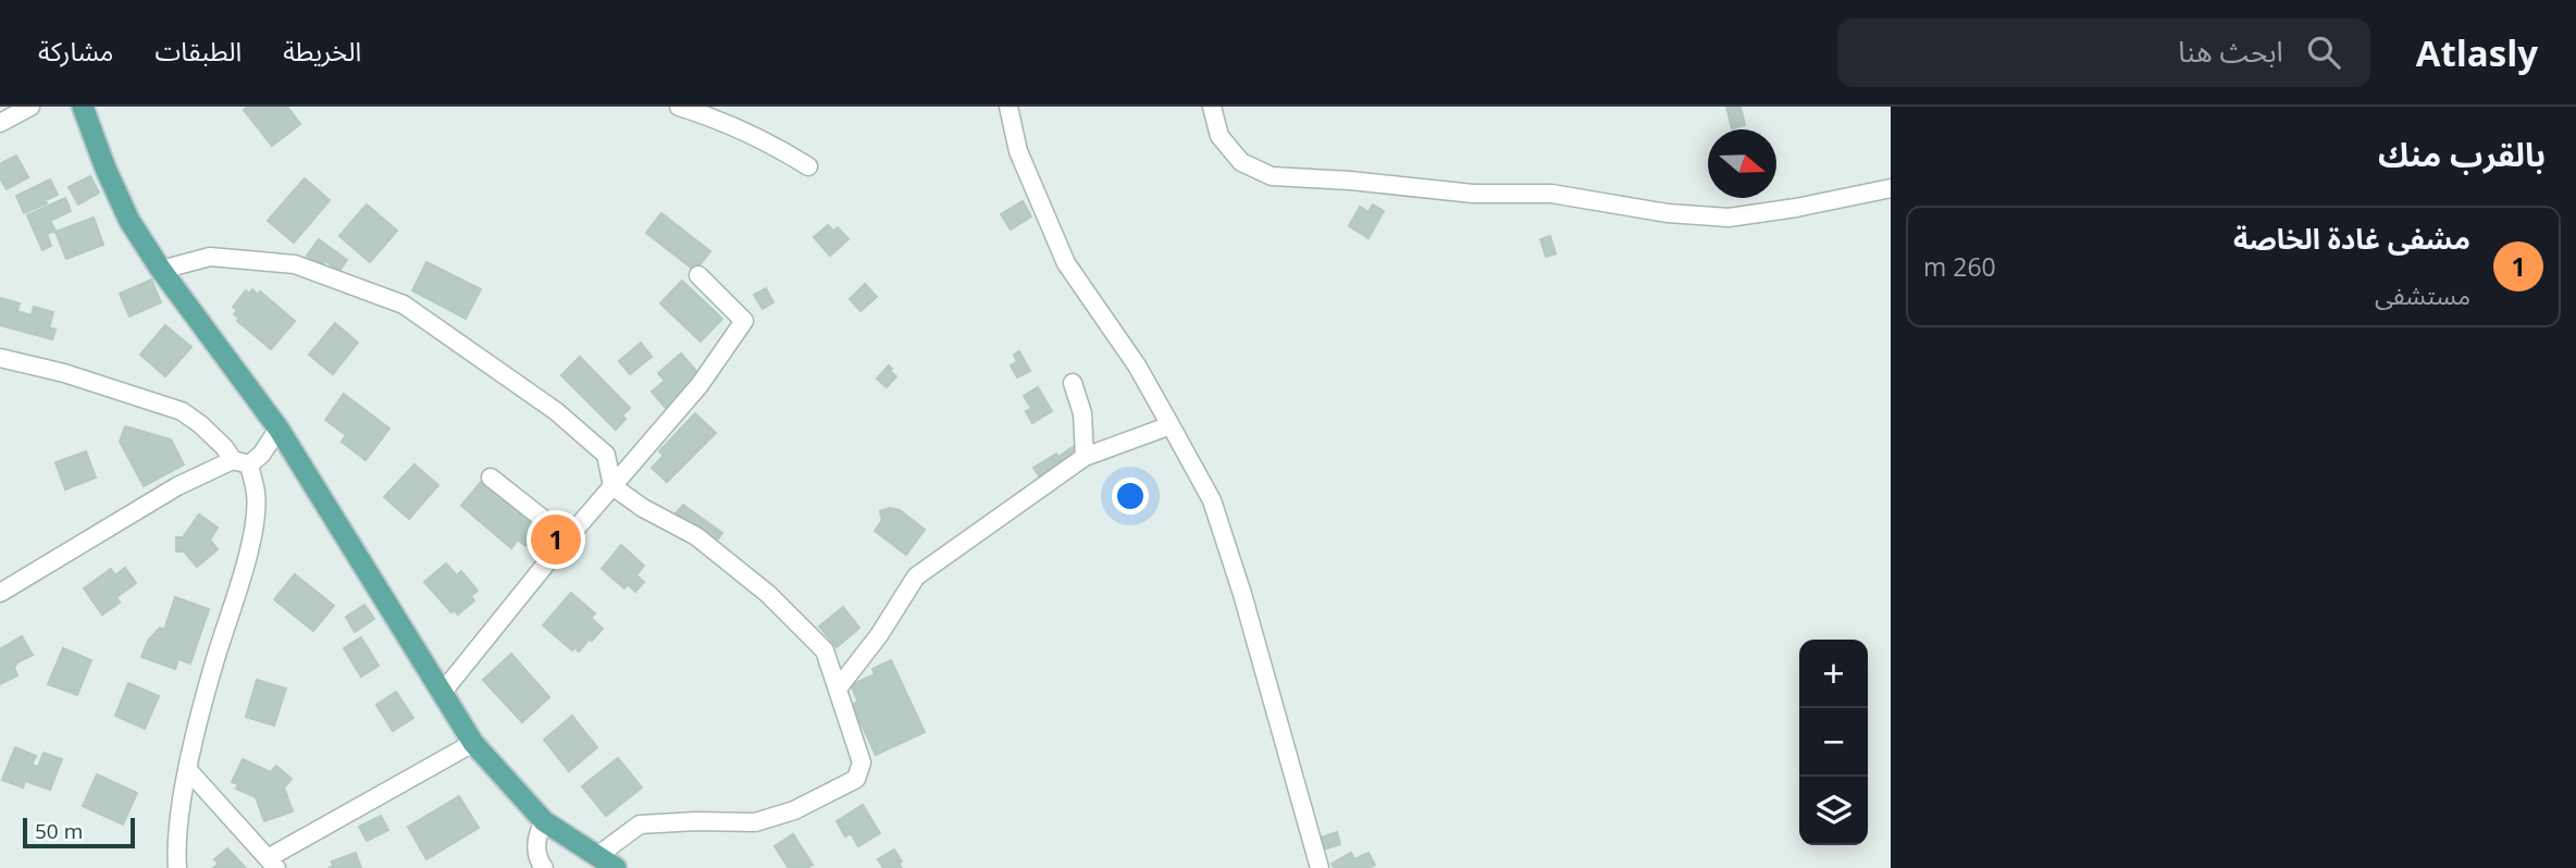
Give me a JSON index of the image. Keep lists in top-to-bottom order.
{
  "scale_bar": "50 m",
  "north": "right",
  "page": {
    "header": "Atlasly",
    "search": "ابحث هنا",
    "nav": ["الخريطة", "الطبقات", "مشاركة"],
    "heading": "بالقرب منك",
    "list": [
      {
        "mark": "1",
        "name": "مشفى غادة الخاصة",
        "note": "مستشفى",
        "value": "260 m"
      }
    ],
    "pins": "1",
    "map_buttons": ["+", "−"],
    "scale": "50 m"
  }
}
